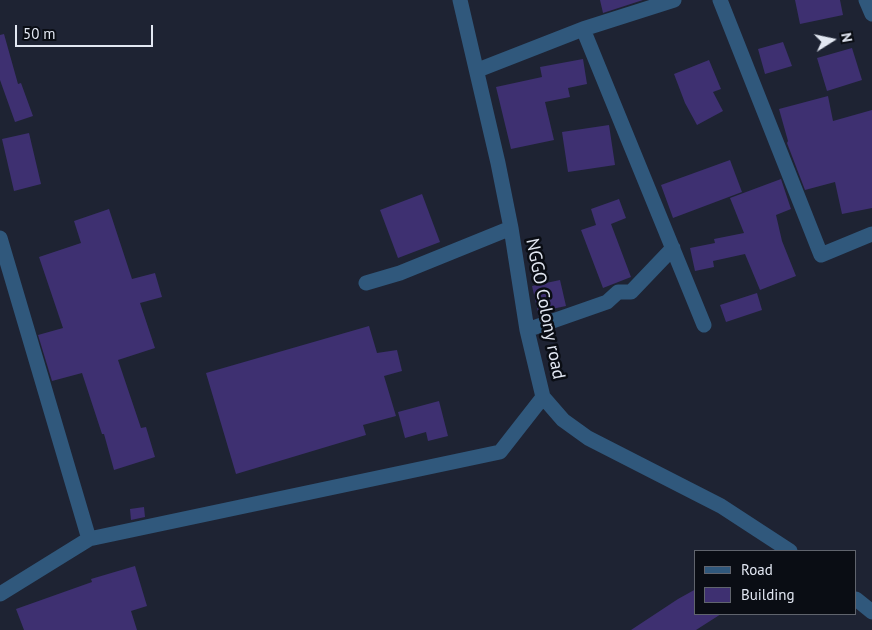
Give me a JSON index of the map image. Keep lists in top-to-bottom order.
{
  "streets": {
    "street": ["NGGO Colony road"]
  },
  "legend": ["Road", "Building"],
  "scale_bar": "50 m",
  "north": "right"
}
